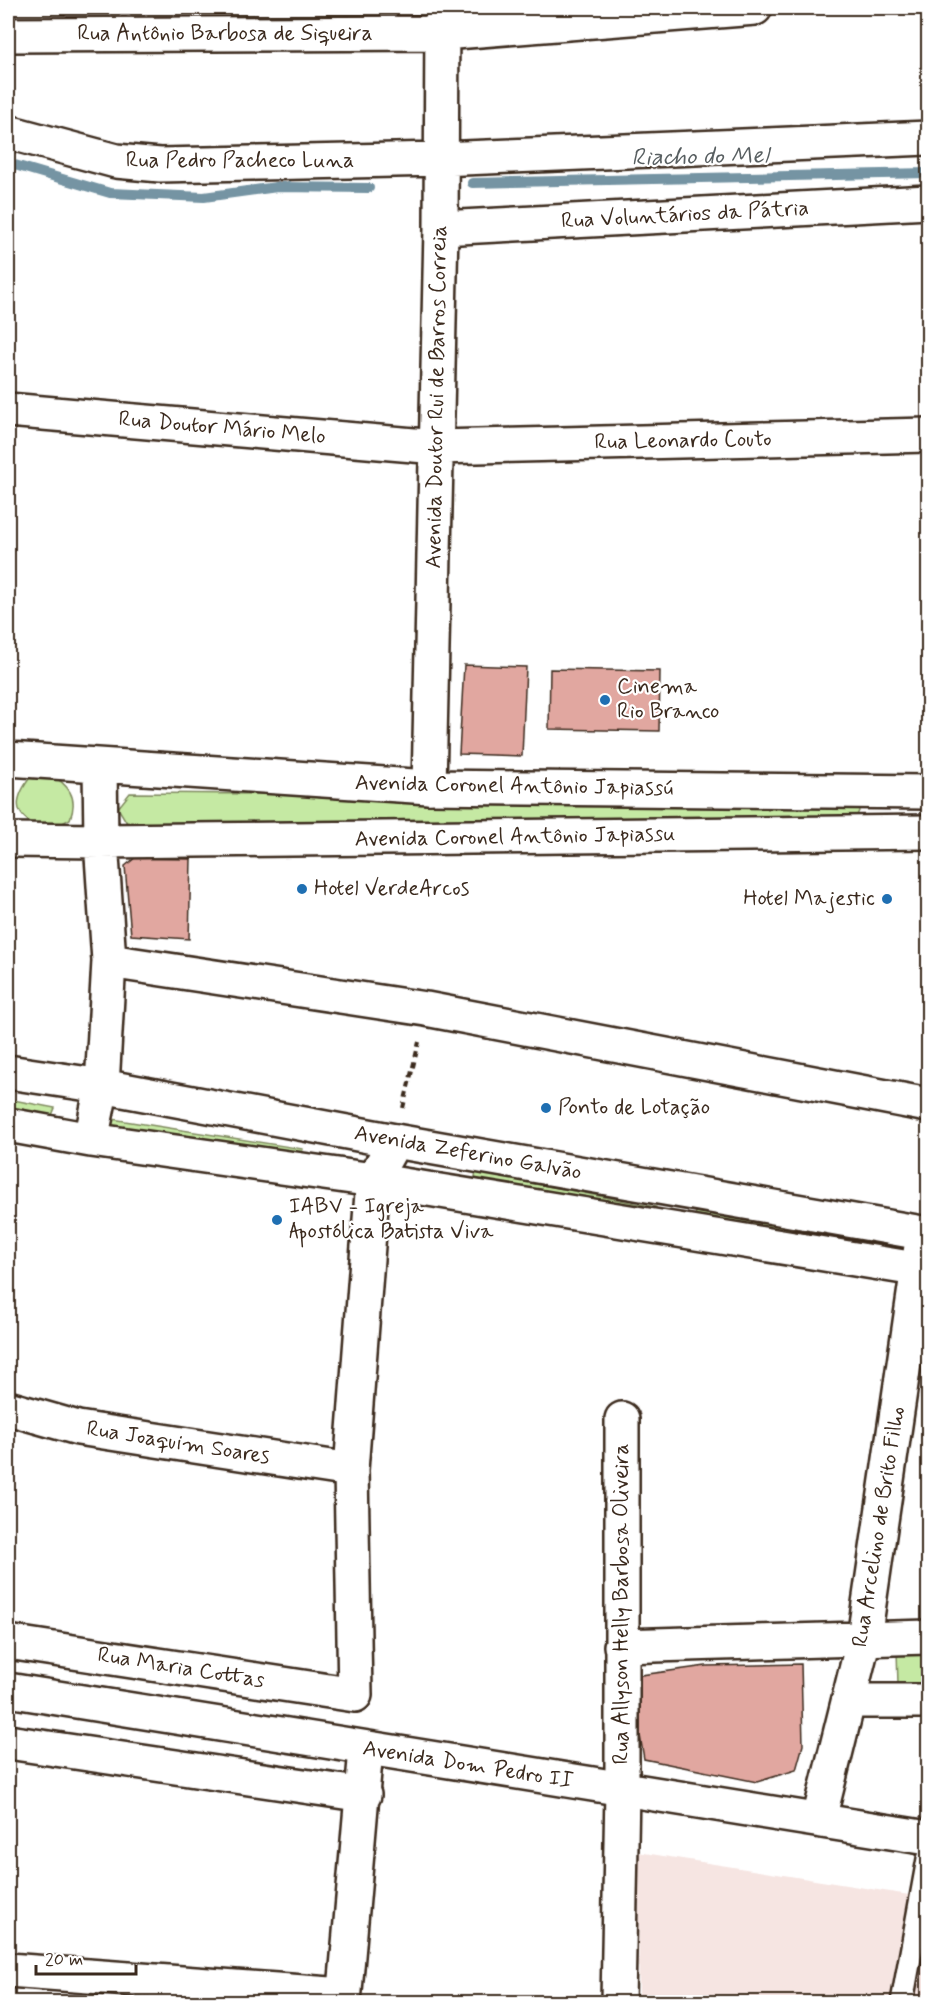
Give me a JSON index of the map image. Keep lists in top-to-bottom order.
{
  "streets": {
    "street": [
      "Rua Antônio Barbosa de Siqueira",
      "Rua Pedro Pacheco Luna",
      "Rua Voluntários da Pátria",
      "Avenida Doutor Rui de Barros Correia",
      "Rua Doutor Mário Melo",
      "Rua Leonardo Couto",
      "Avenida Coronel Antônio Japiassú",
      "Avenida Coronel Antônio Japiassu",
      "Avenida Zeferino Galvão",
      "Rua Joaquim Soares",
      "Rua Arcelino de Brito Filho",
      "Rua Allyson Helly Barbosa Oliveira",
      "Rua Maria Cottas",
      "Avenida Dom Pedro II"
    ]
  },
  "crossings": [
    ["Rua Antônio Barbosa de Siqueira", "Avenida Doutor Rui de Barros Correia"],
    ["Rua Pedro Pacheco Luna", "Avenida Doutor Rui de Barros Correia"],
    ["Rua Voluntários da Pátria", "Avenida Doutor Rui de Barros Correia"],
    ["Avenida Doutor Rui de Barros Correia", "Rua Doutor Mário Melo"],
    ["Avenida Doutor Rui de Barros Correia", "Rua Leonardo Couto"],
    ["Avenida Doutor Rui de Barros Correia", "Avenida Coronel Antônio Japiassú"],
    ["Rua Doutor Mário Melo", "Rua Leonardo Couto"],
    ["Avenida Zeferino Galvão", "Rua Arcelino de Brito Filho"],
    ["Rua Joaquim Soares", "Rua Maria Cottas"],
    ["Rua Arcelino de Brito Filho", "Avenida Dom Pedro II"],
    ["Rua Allyson Helly Barbosa Oliveira", "Avenida Dom Pedro II"]
  ],
  "water": ["Riacho do Mel"],
  "places": [
    "Cinema Rio Branco",
    "Hotel VerdeArcos",
    "Hotel Majestic",
    "Ponto de Lotação",
    "IABV - Igreja Apostólica Batista Viva"
  ],
  "scale_bar": "20 m"
}
